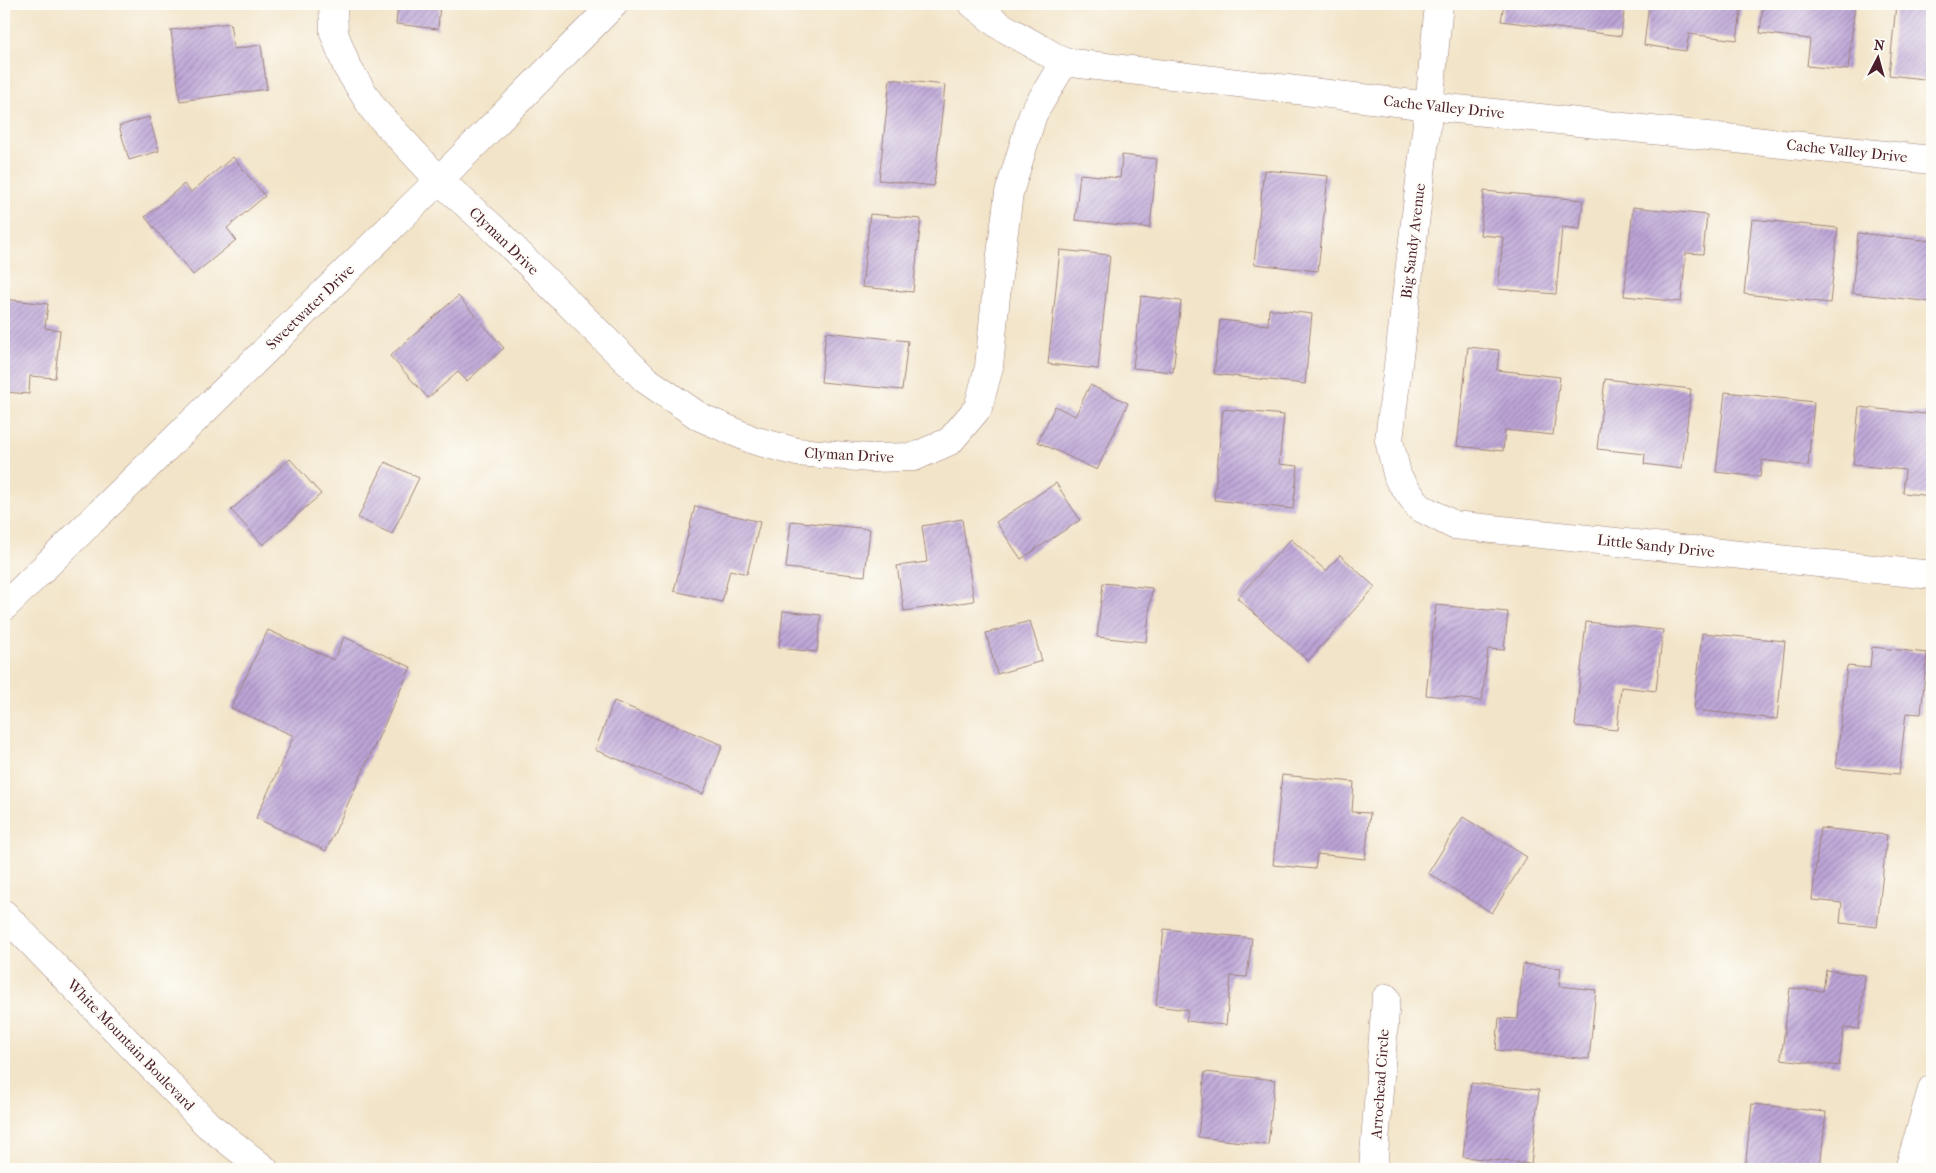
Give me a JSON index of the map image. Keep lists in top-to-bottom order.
{
  "streets": {
    "street": [
      "Cache Valley Drive",
      "Clyman Drive",
      "Big Sandy Avenue",
      "Sweetwater Drive",
      "Little Sandy Drive",
      "White Mountain Boulevard",
      "Arroehead Circle"
    ]
  },
  "crossings": [
    ["Cache Valley Drive", "Clyman Drive"],
    ["Cache Valley Drive", "Big Sandy Avenue"],
    ["Clyman Drive", "Sweetwater Drive"],
    ["Big Sandy Avenue", "Little Sandy Drive"]
  ],
  "north": "top"
}
